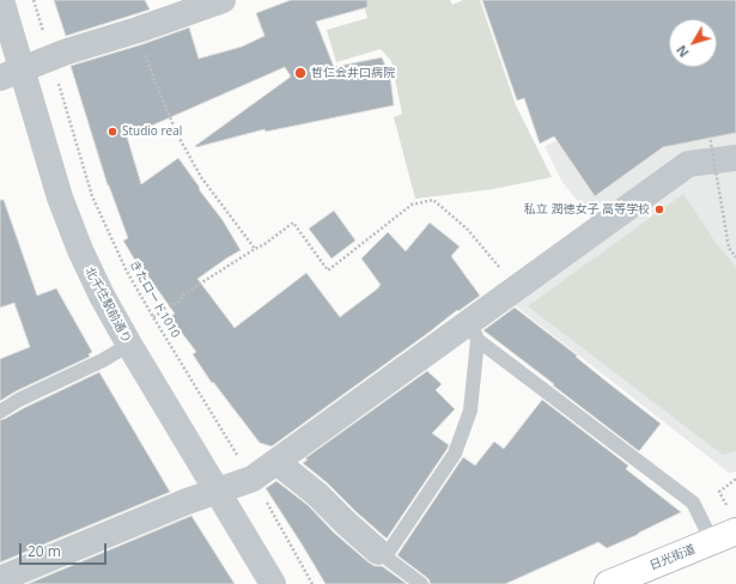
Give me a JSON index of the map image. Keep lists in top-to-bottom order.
{
  "streets": {
    "highway": ["日光街道"],
    "street": ["北千住駅前通り"],
    "path": ["きたロード1010"]
  },
  "places": ["哲仁会井口病院", "Studio real", "私立 潤徳女子 高等学校"],
  "scale_bar": "20 m",
  "north": "bottom left"
}
